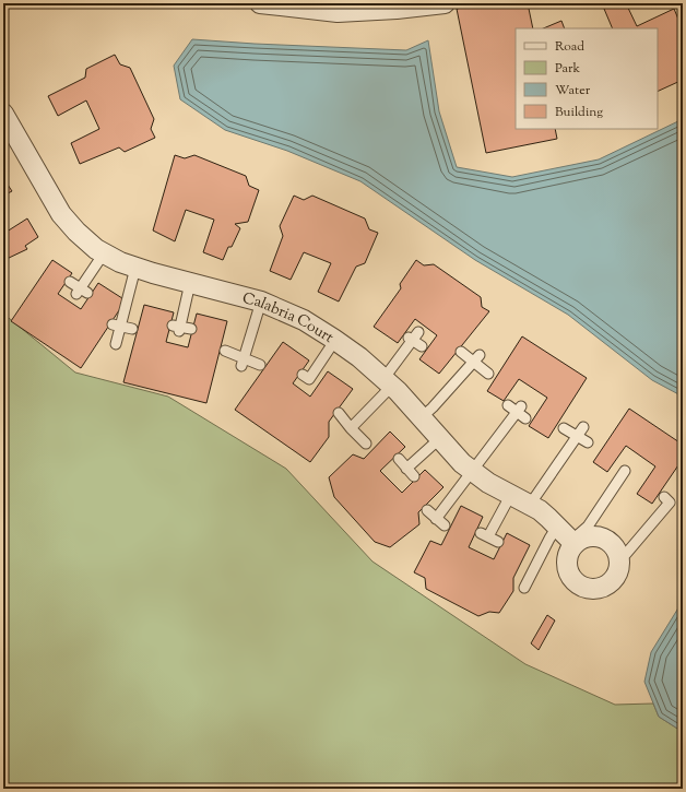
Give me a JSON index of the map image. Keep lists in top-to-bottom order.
{
  "streets": {
    "street": ["Calabria Court"]
  },
  "legend": [
    "Road",
    "Park",
    "Water",
    "Building"
  ]
}
